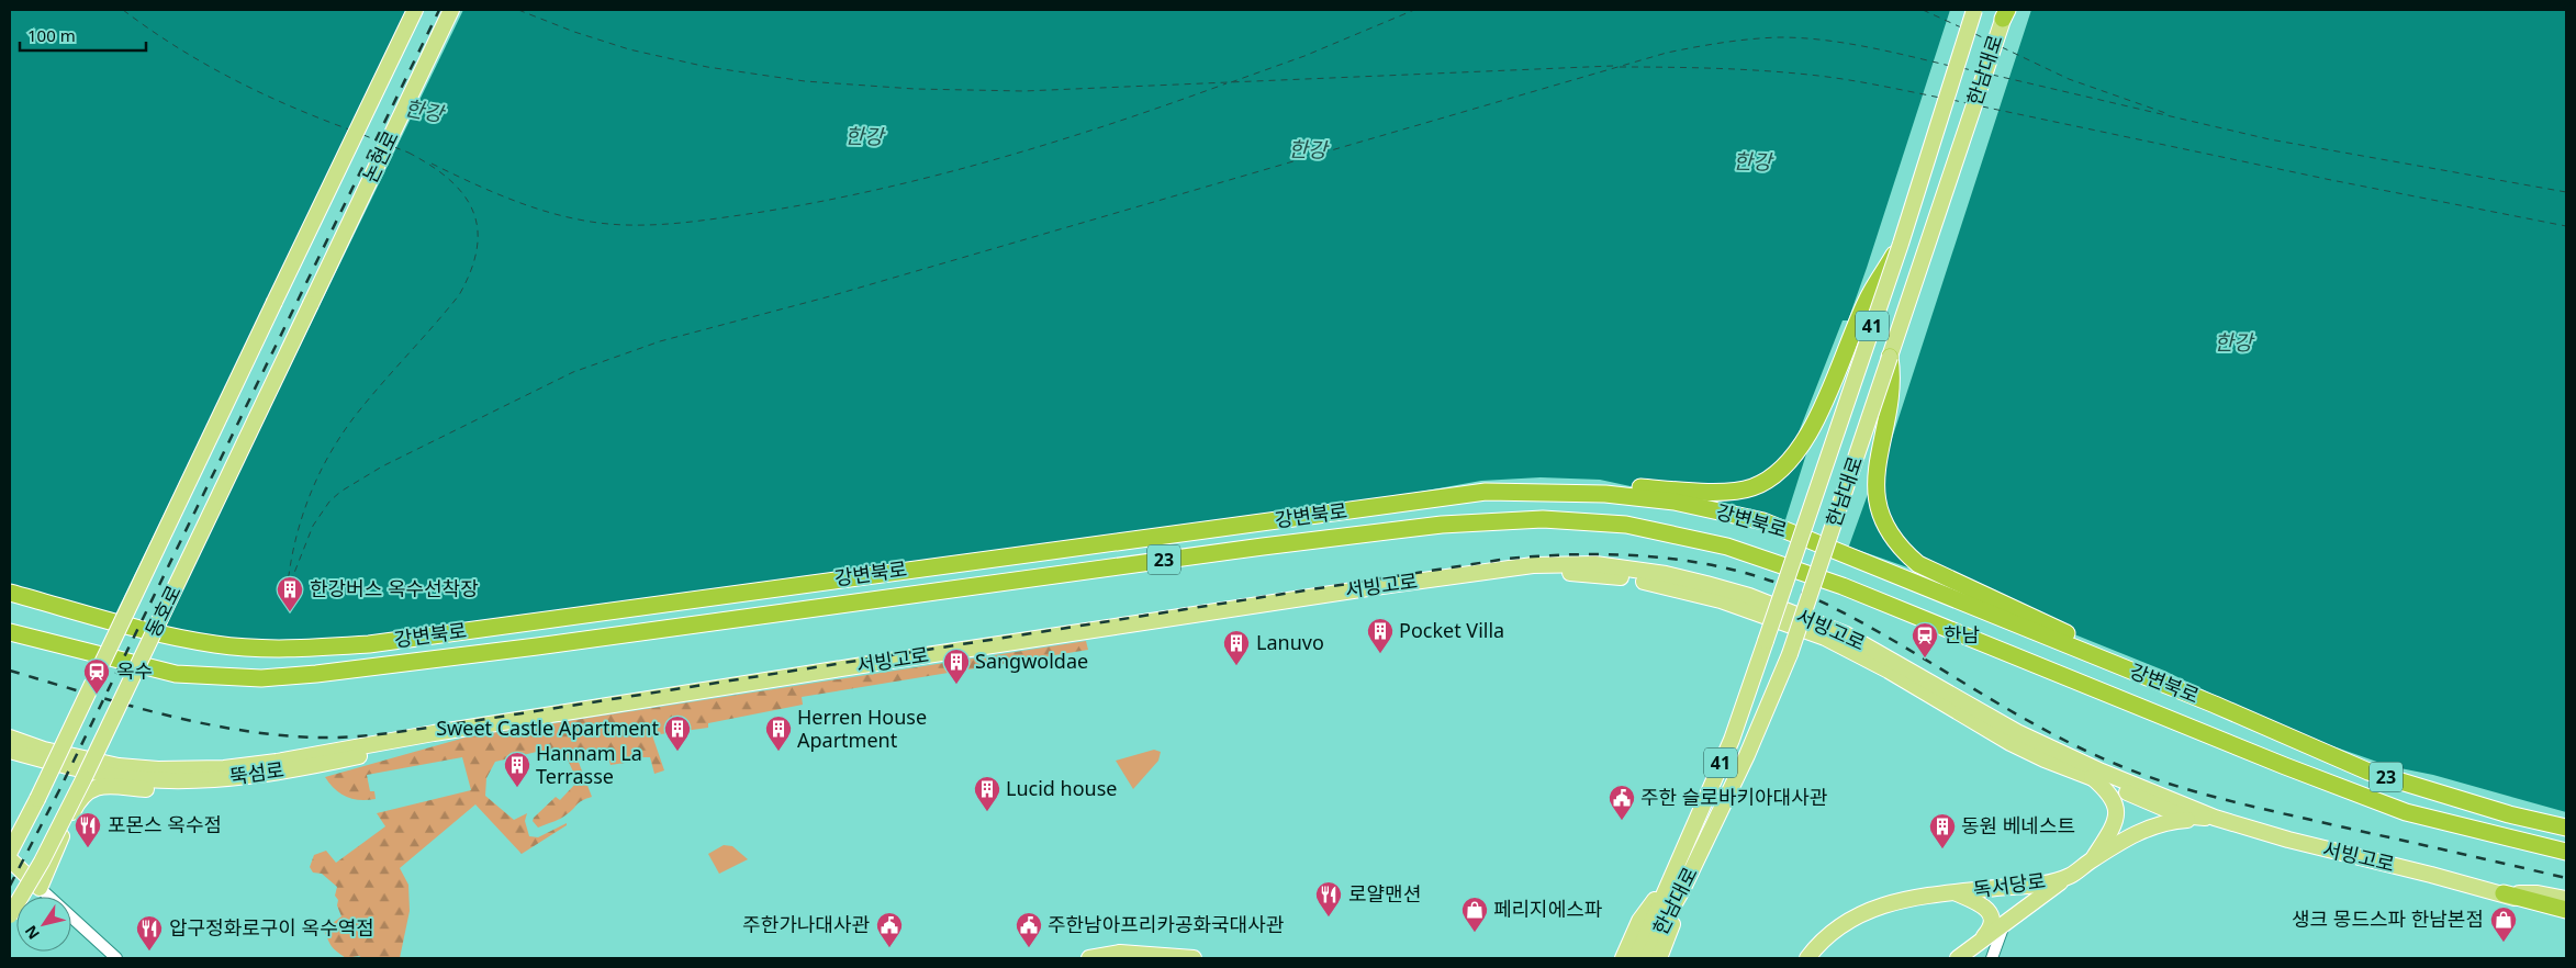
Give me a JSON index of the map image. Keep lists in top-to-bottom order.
{
  "streets": {
    "highway": ["강변북로", "23"],
    "main road": [
      "한남대로",
      "논현로",
      "41",
      "서빙고로",
      "동호로",
      "뚝섬로",
      "독서당로"
    ]
  },
  "crossings": [
    ["논현로", "동호로"],
    ["서빙고로", "뚝섬로"],
    ["서빙고로", "독서당로"]
  ],
  "water": ["한강"],
  "places": {
    "building": [
      "한강버스 옥수선착장",
      "Pocket Villa",
      "Lanuvo",
      "Sangwoldae",
      "Sweet Castle Apartment",
      "Herren House Apartment",
      "Hannam La Terrasse",
      "Lucid house",
      "동원 베네스트"
    ],
    "station": ["한남", "옥수"],
    "public building": ["주한 슬로바키아대사관", "주한가나대사관", "주한남아프리카공화국대사관"],
    "restaurant": ["포몬스 옥수점", "로얄맨션", "압구정화로구이 옥수역점"],
    "shop": ["페리지에스파", "생크 몽드스파 한남본점"]
  },
  "scale_bar": "100 m",
  "north": "bottom left"
}
